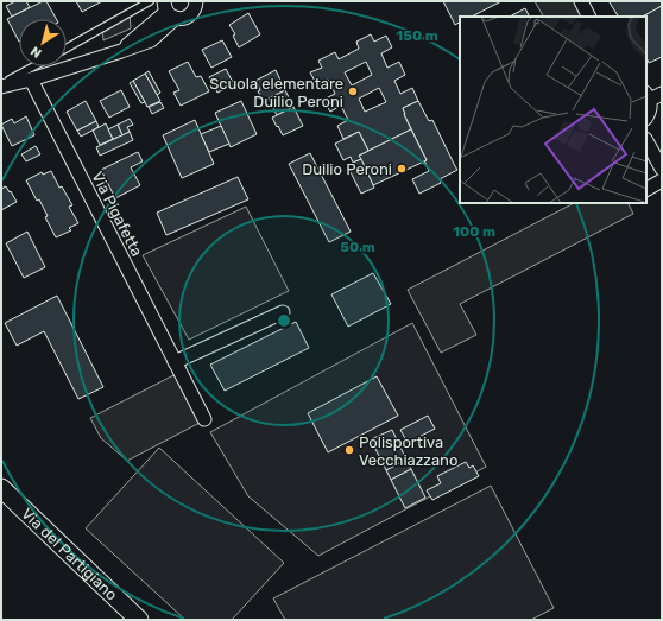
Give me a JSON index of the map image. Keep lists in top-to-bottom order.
{
  "streets": {
    "main road": ["Via del Partigiano"],
    "street": ["Via Pigafetta"]
  },
  "places": ["Scuola elementare Duilio Peroni", "Duilio Peroni", "Polisportiva Vecchiazzano"],
  "north": "bottom left",
  "rings": ["150 m", "100 m", "50 m"]
}
